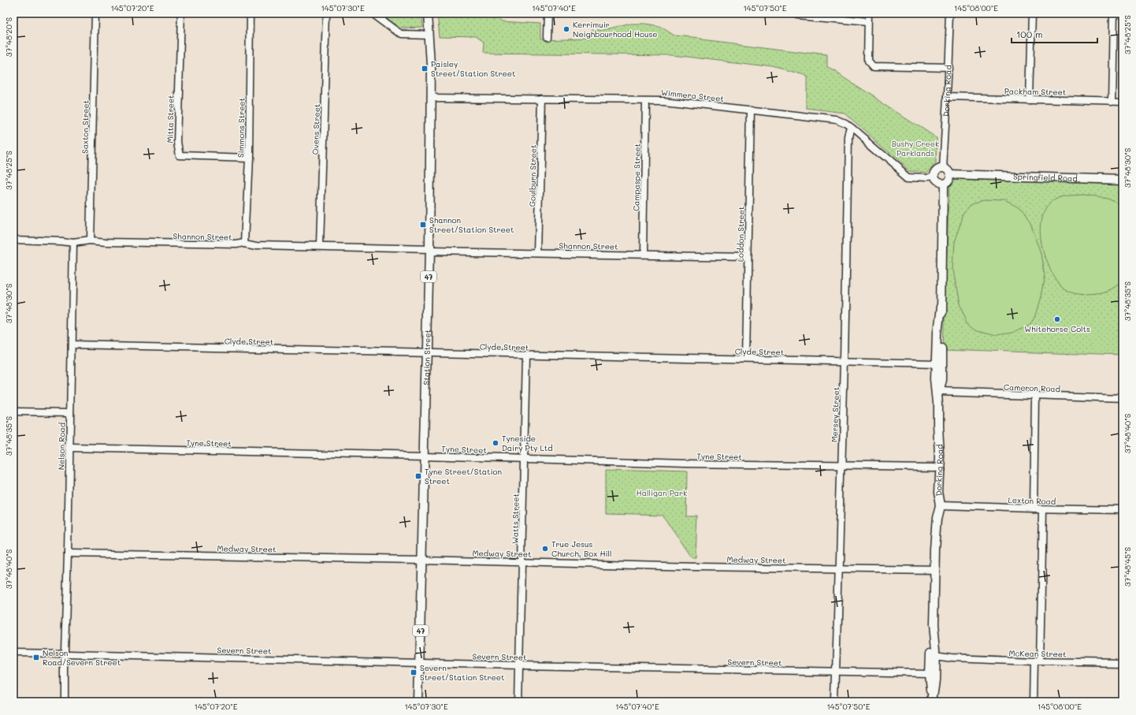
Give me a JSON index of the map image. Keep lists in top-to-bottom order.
{
  "streets": {
    "main road": [
      "Dorking Road",
      "Springfield Road",
      "47",
      "Station Street"
    ],
    "street": [
      "Packham Street",
      "Wimmera Street",
      "Mitta Street",
      "Saxton Street",
      "Simmons Street",
      "Ovens Street",
      "Goulburn Street",
      "Campaspe Street",
      "Loddon Street",
      "Shannon Street",
      "Clyde Street",
      "Cameron Road",
      "Mersey Street",
      "Tyne Street",
      "Nelson Road",
      "Lexton Road",
      "Watts Street",
      "Medway Street",
      "Severn Street",
      "McKean Street"
    ]
  },
  "crossings": [
    ["Dorking Road", "Packham Street"],
    ["Dorking Road", "Wimmera Street"],
    ["Dorking Road", "Springfield Road"],
    ["Dorking Road", "Clyde Street"],
    ["Dorking Road", "Cameron Road"],
    ["Dorking Road", "Tyne Street"],
    ["Dorking Road", "Lexton Road"],
    ["Dorking Road", "Medway Street"],
    ["Dorking Road", "Severn Street"],
    ["Dorking Road", "McKean Street"],
    ["Wimmera Street", "Goulburn Street"],
    ["Wimmera Street", "Campaspe Street"],
    ["Wimmera Street", "Springfield Road"],
    ["Wimmera Street", "Loddon Street"],
    ["Wimmera Street", "Station Street"],
    ["Wimmera Street", "Mersey Street"],
    ["Mitta Street", "Simmons Street"],
    ["Saxton Street", "Shannon Street"],
    ["Simmons Street", "Shannon Street"],
    ["Ovens Street", "Shannon Street"],
    ["Goulburn Street", "Shannon Street"],
    ["Campaspe Street", "Shannon Street"],
    ["Loddon Street", "Shannon Street"],
    ["Loddon Street", "Clyde Street"],
    ["Shannon Street", "Station Street"],
    ["Shannon Street", "Nelson Road"],
    ["Clyde Street", "Station Street"],
    ["Clyde Street", "Mersey Street"],
    ["Clyde Street", "Nelson Road"],
    ["Clyde Street", "Watts Street"],
    ["Station Street", "Tyne Street"],
    ["Station Street", "Medway Street"],
    ["Station Street", "Severn Street"],
    ["Mersey Street", "Tyne Street"],
    ["Mersey Street", "Medway Street"],
    ["Mersey Street", "Severn Street"],
    ["Tyne Street", "Nelson Road"],
    ["Tyne Street", "Watts Street"],
    ["Nelson Road", "Medway Street"],
    ["Nelson Road", "Severn Street"],
    ["Watts Street", "Medway Street"],
    ["Watts Street", "Severn Street"]
  ],
  "parks": ["Bushy Creek Parklands", "Halligan Park"],
  "places": {
    "other": [
      "Kerrimuir Neighbourhood House",
      "Whitehorse Colts",
      "Tyneside Dairy Pty Ltd",
      "True Jesus Church, Box Hill"
    ],
    "transit": [
      "Paisley Street/Station Street",
      "Shannon Street/Station Street",
      "Tyne Street/Station Street",
      "Nelson Road/Severn Street",
      "Severn Street/Station Street"
    ]
  },
  "scale_bar": "100 m",
  "coordinates": [
    "145°07'20\"E",
    "145°07'30\"E",
    "145°07'40\"E",
    "145°07'50\"E",
    "145°08'00\"E",
    "37°48'25\"S",
    "37°48'20\"S",
    "37°48'30\"S",
    "37°48'35\"S",
    "37°48'40\"S",
    "37°48'45\"S"
  ]
}
